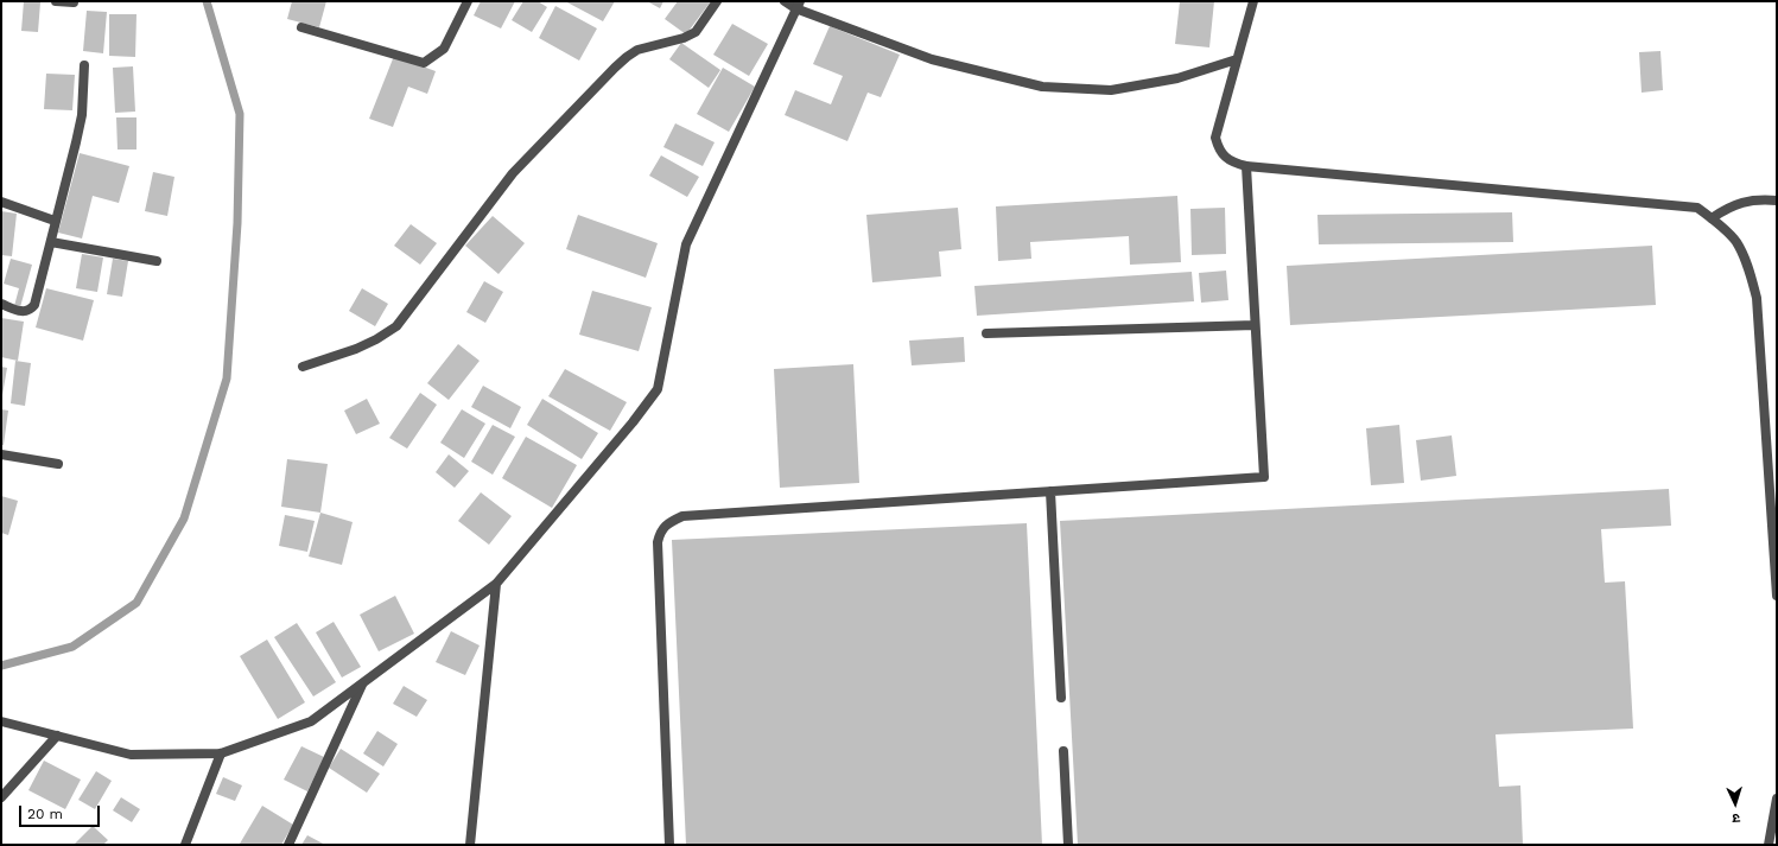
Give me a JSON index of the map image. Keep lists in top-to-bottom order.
{
  "scale_bar": "20 m",
  "north": "bottom"
}
